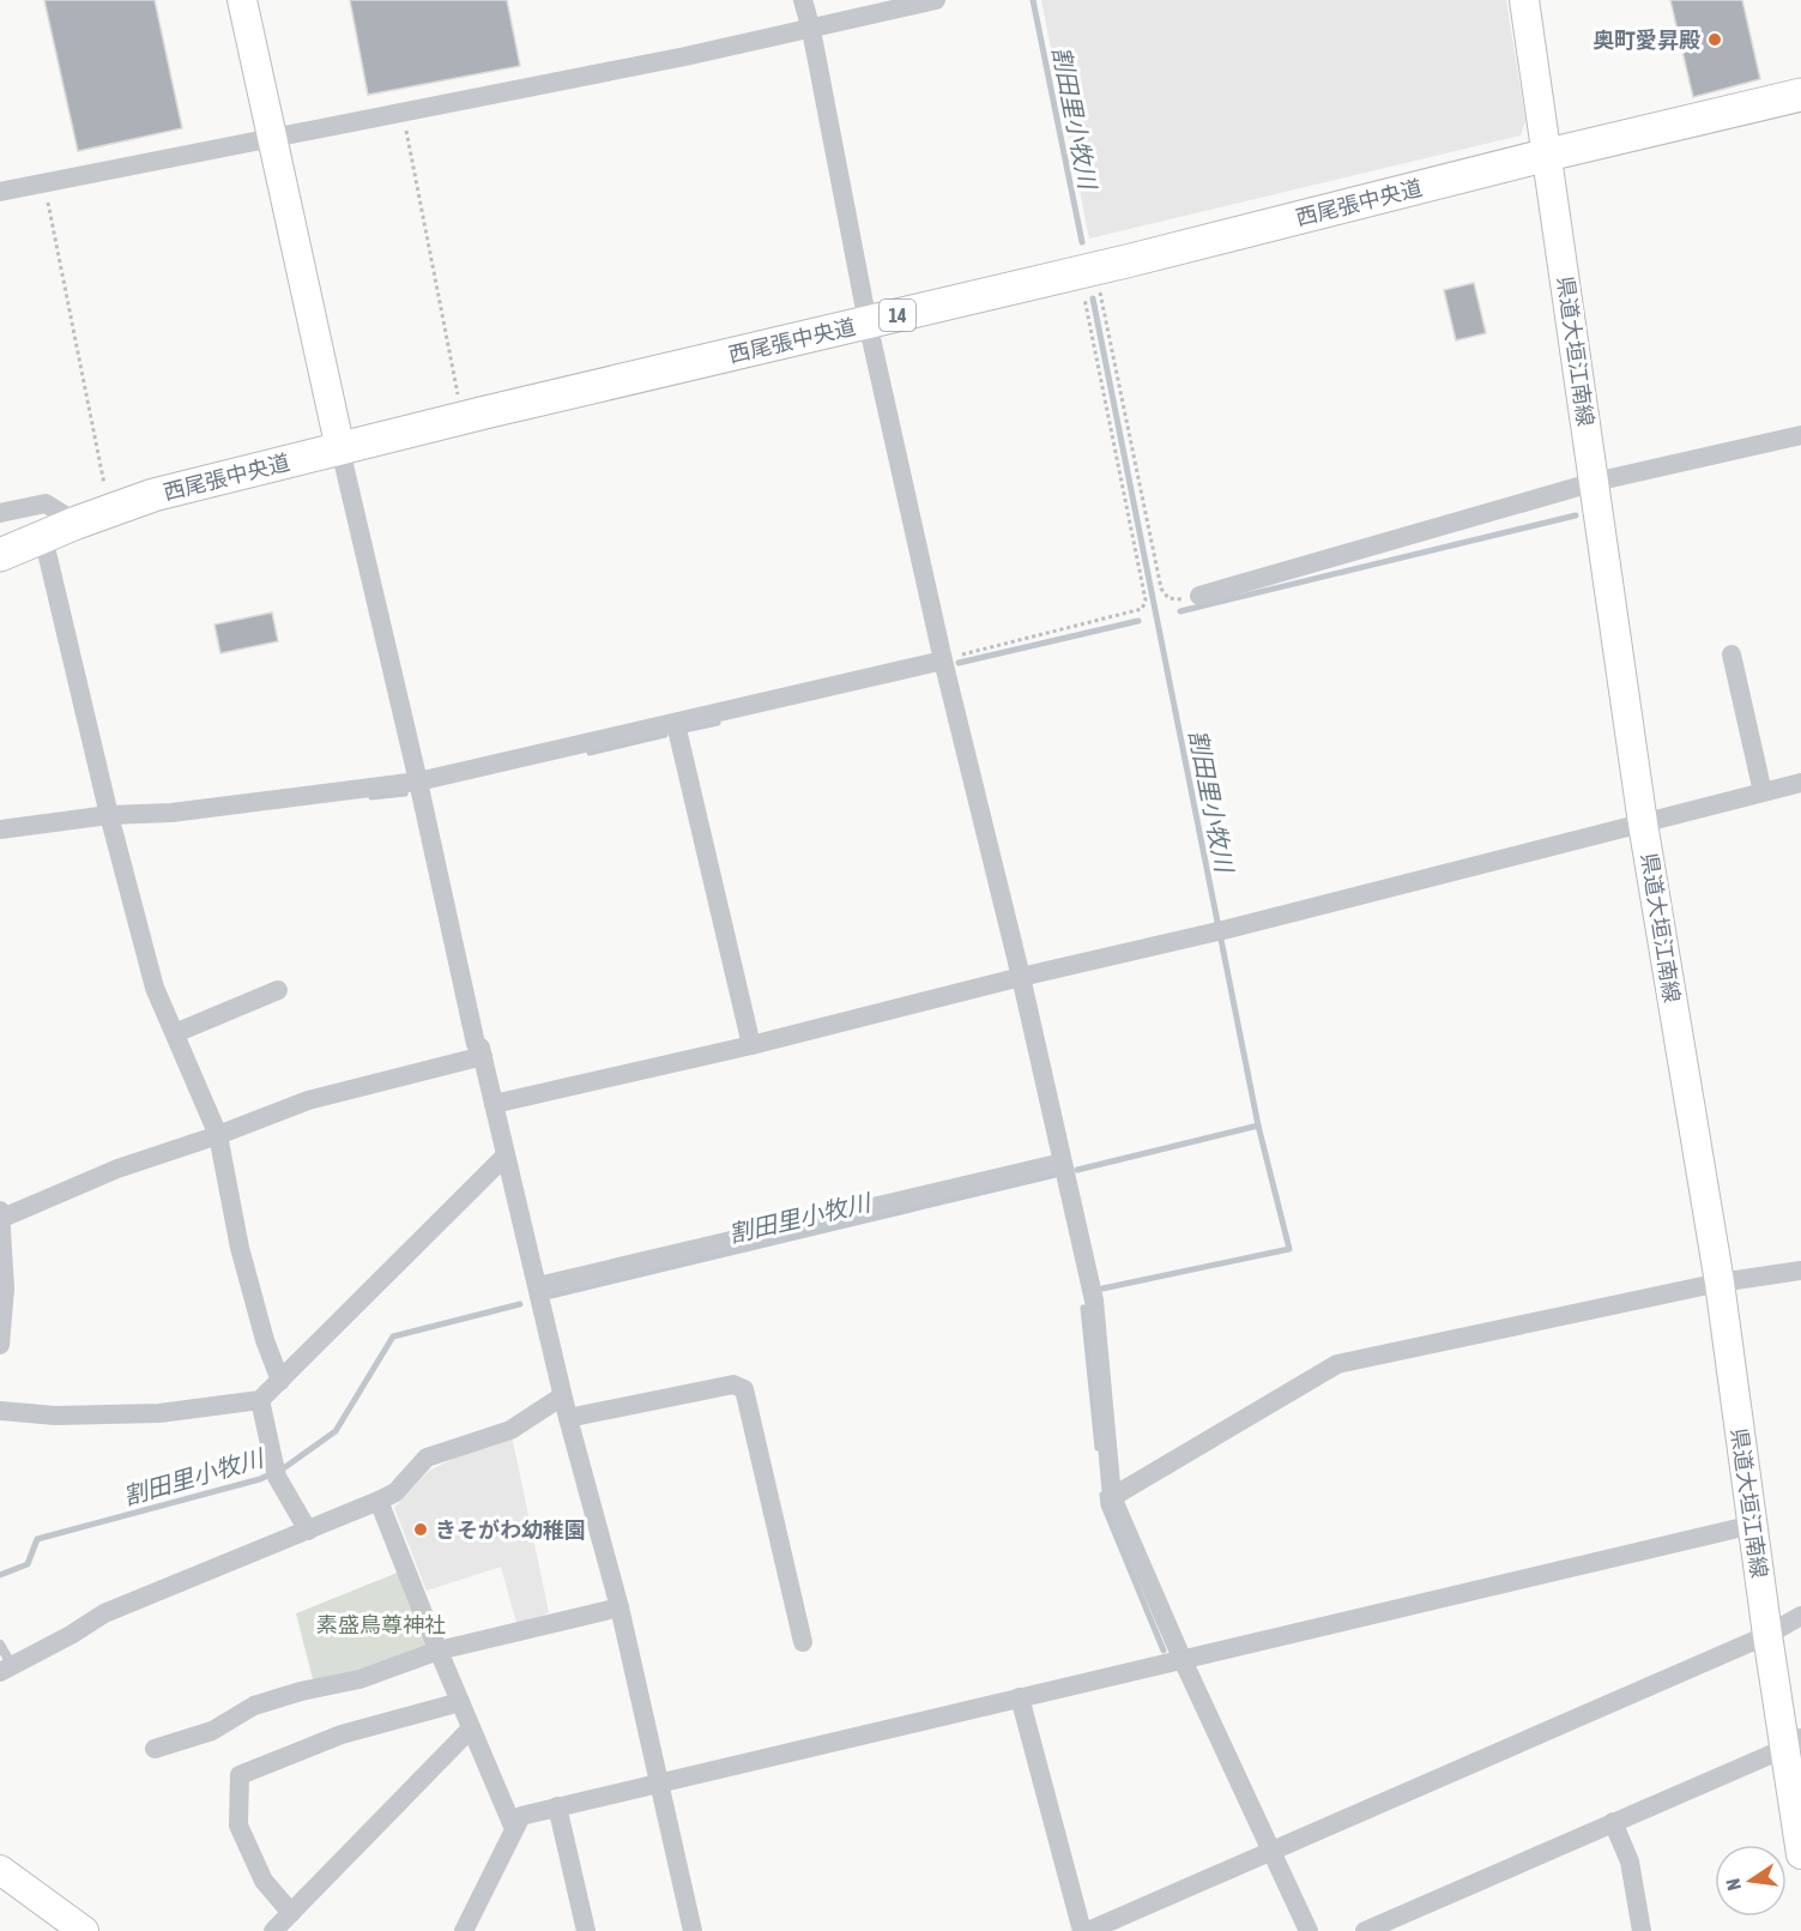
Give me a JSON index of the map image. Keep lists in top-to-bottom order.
{
  "streets": {
    "main road": ["西尾張中央道", "14", "県道大垣江南線"]
  },
  "crossings": [
    ["西尾張中央道", "県道大垣江南線"]
  ],
  "water": ["割田里小牧川"],
  "parks": ["素盛鳥尊神社"],
  "places": ["奥町愛昇殿", "きそがわ幼稚園"],
  "north": "left"
}
